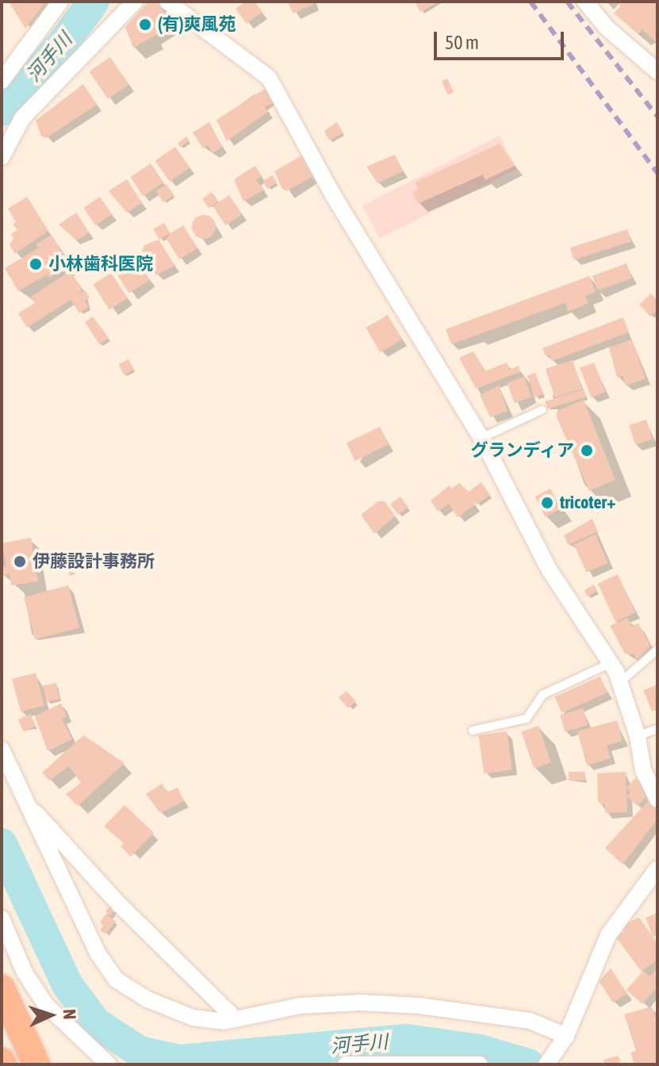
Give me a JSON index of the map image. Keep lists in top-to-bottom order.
{
  "water": ["河手川"],
  "places": [
    "(有)爽風苑",
    "小林歯科医院",
    "グランディア",
    "tricoter+",
    "伊藤設計事務所"
  ],
  "scale_bar": "50 m",
  "north": "right"
}
